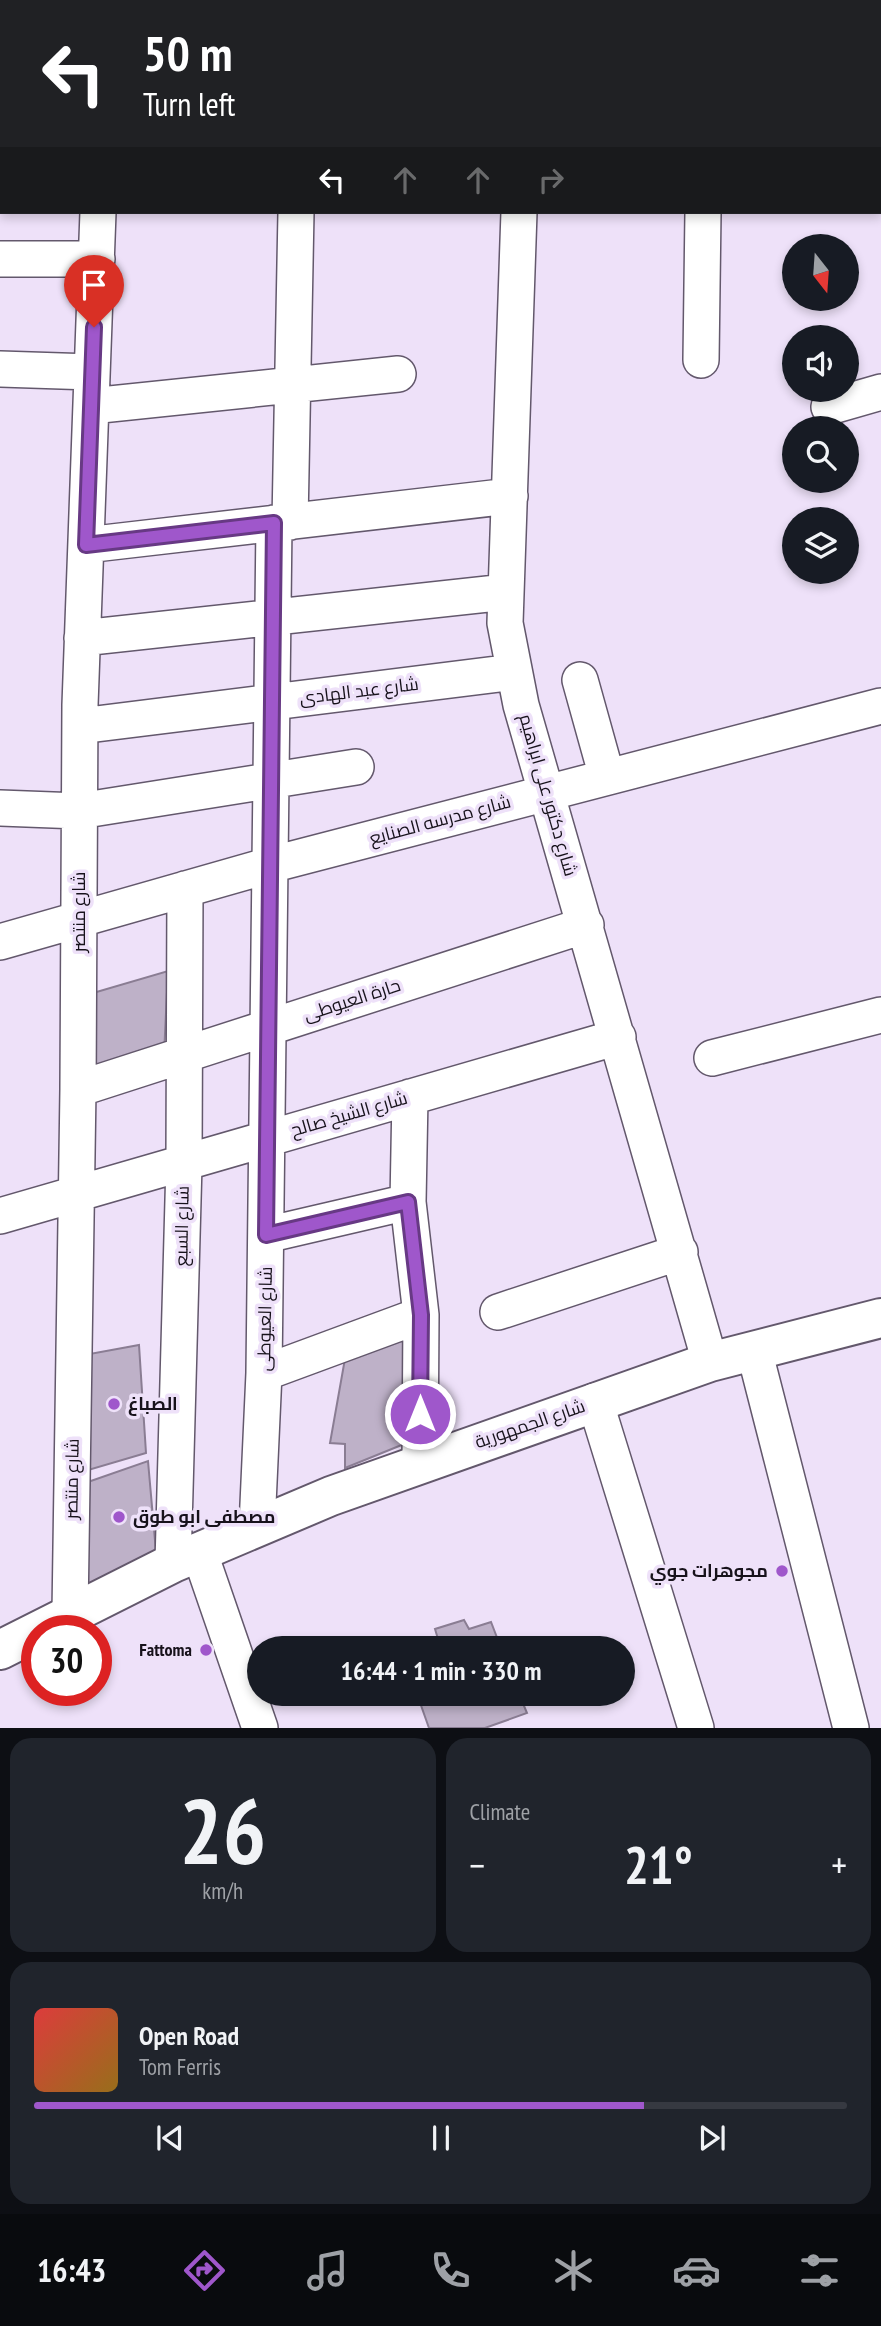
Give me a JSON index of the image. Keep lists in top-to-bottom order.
{
  "streets": {
    "main road": ["شارع الجمهورية"],
    "street": [
      "شارع عبد الهادى",
      "شارع دكتور على ابراهيم",
      "شارع مدرسه الصنايع",
      "شارع منتصر",
      "حارة العيوطى",
      "شارع الشيخ صالح",
      "شارع السبع",
      "شارع العيوطى"
    ]
  },
  "crossings": [
    ["شارع عبد الهادى", "شارع دكتور على ابراهيم"],
    ["شارع عبد الهادى", "شارع منتصر"],
    ["شارع عبد الهادى", "شارع العيوطى"],
    ["شارع دكتور على ابراهيم", "شارع مدرسه الصنايع"],
    ["شارع دكتور على ابراهيم", "حارة العيوطى"],
    ["شارع دكتور على ابراهيم", "شارع الشيخ صالح"],
    ["شارع دكتور على ابراهيم", "شارع الجمهورية"],
    ["شارع مدرسه الصنايع", "شارع منتصر"],
    ["شارع مدرسه الصنايع", "شارع السبع"],
    ["شارع مدرسه الصنايع", "شارع العيوطى"],
    ["شارع منتصر", "حارة العيوطى"],
    ["شارع منتصر", "شارع الشيخ صالح"],
    ["شارع منتصر", "شارع الجمهورية"],
    ["حارة العيوطى", "شارع السبع"],
    ["حارة العيوطى", "شارع العيوطى"],
    ["شارع الشيخ صالح", "شارع السبع"],
    ["شارع الشيخ صالح", "شارع العيوطى"],
    ["شارع السبع", "شارع الجمهورية"],
    ["شارع العيوطى", "شارع الجمهورية"]
  ],
  "places": [
    "الصباغ",
    "مصطفى ابو طوق",
    "مجوهرات جوي",
    "Fattoma"
  ],
  "north": "bottom",
  "page": {
    "turn": ["50 m", "Turn left"],
    "limit": "30",
    "trip": "16:44 · 1 min · 330 m",
    "tile": [
      ["26", "km/h"],
      "Climate"
    ],
    "heat": ["−", "21°", "+"],
    "song": ["Open Road", "Tom Ferris"],
    "tabs": "16:43"
  }
}
